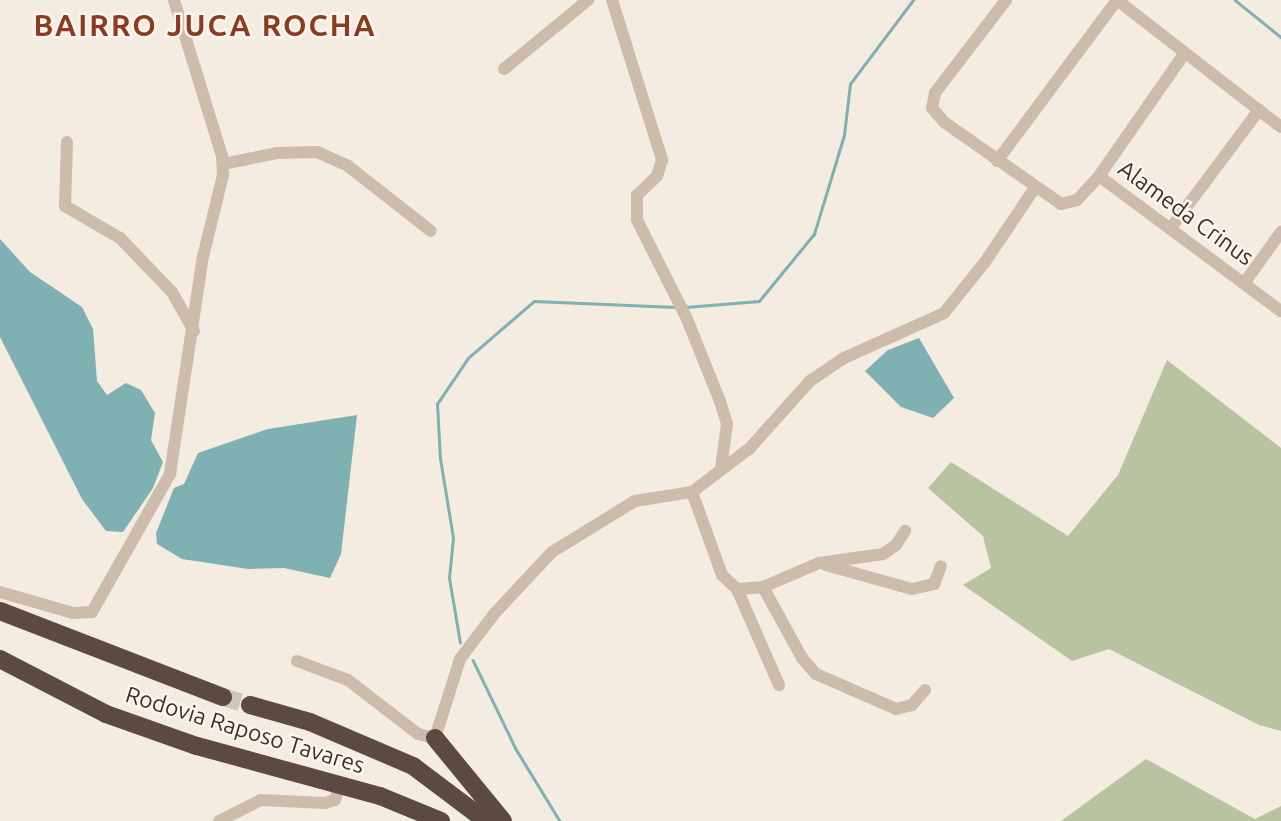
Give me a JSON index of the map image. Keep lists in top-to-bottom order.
{
  "streets": {
    "highway": ["Rodovia Raposo Tavares"],
    "street": ["Alameda Crinus"]
  },
  "districts": ["BAIRRO JUCA ROCHA"]
}
